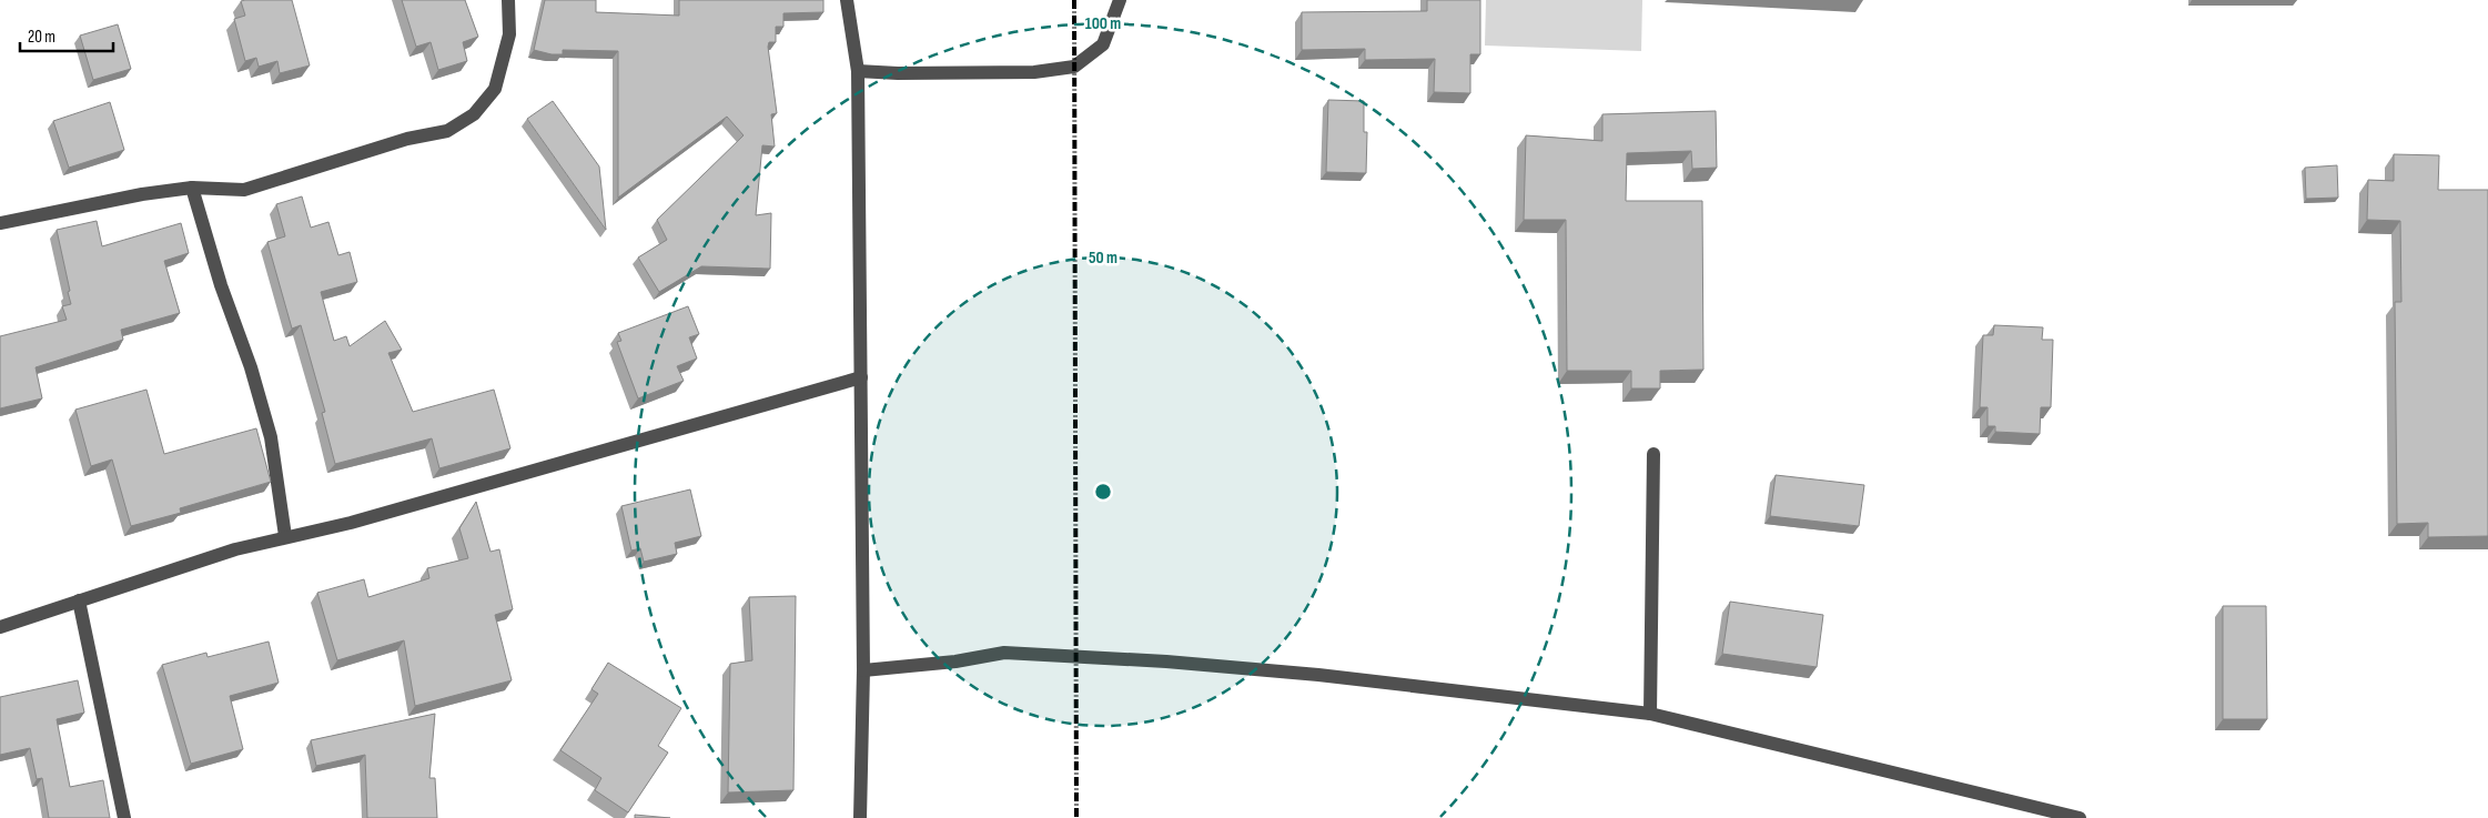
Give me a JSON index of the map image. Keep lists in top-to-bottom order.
{
  "scale_bar": "20 m",
  "rings": ["100 m", "50 m"]
}
